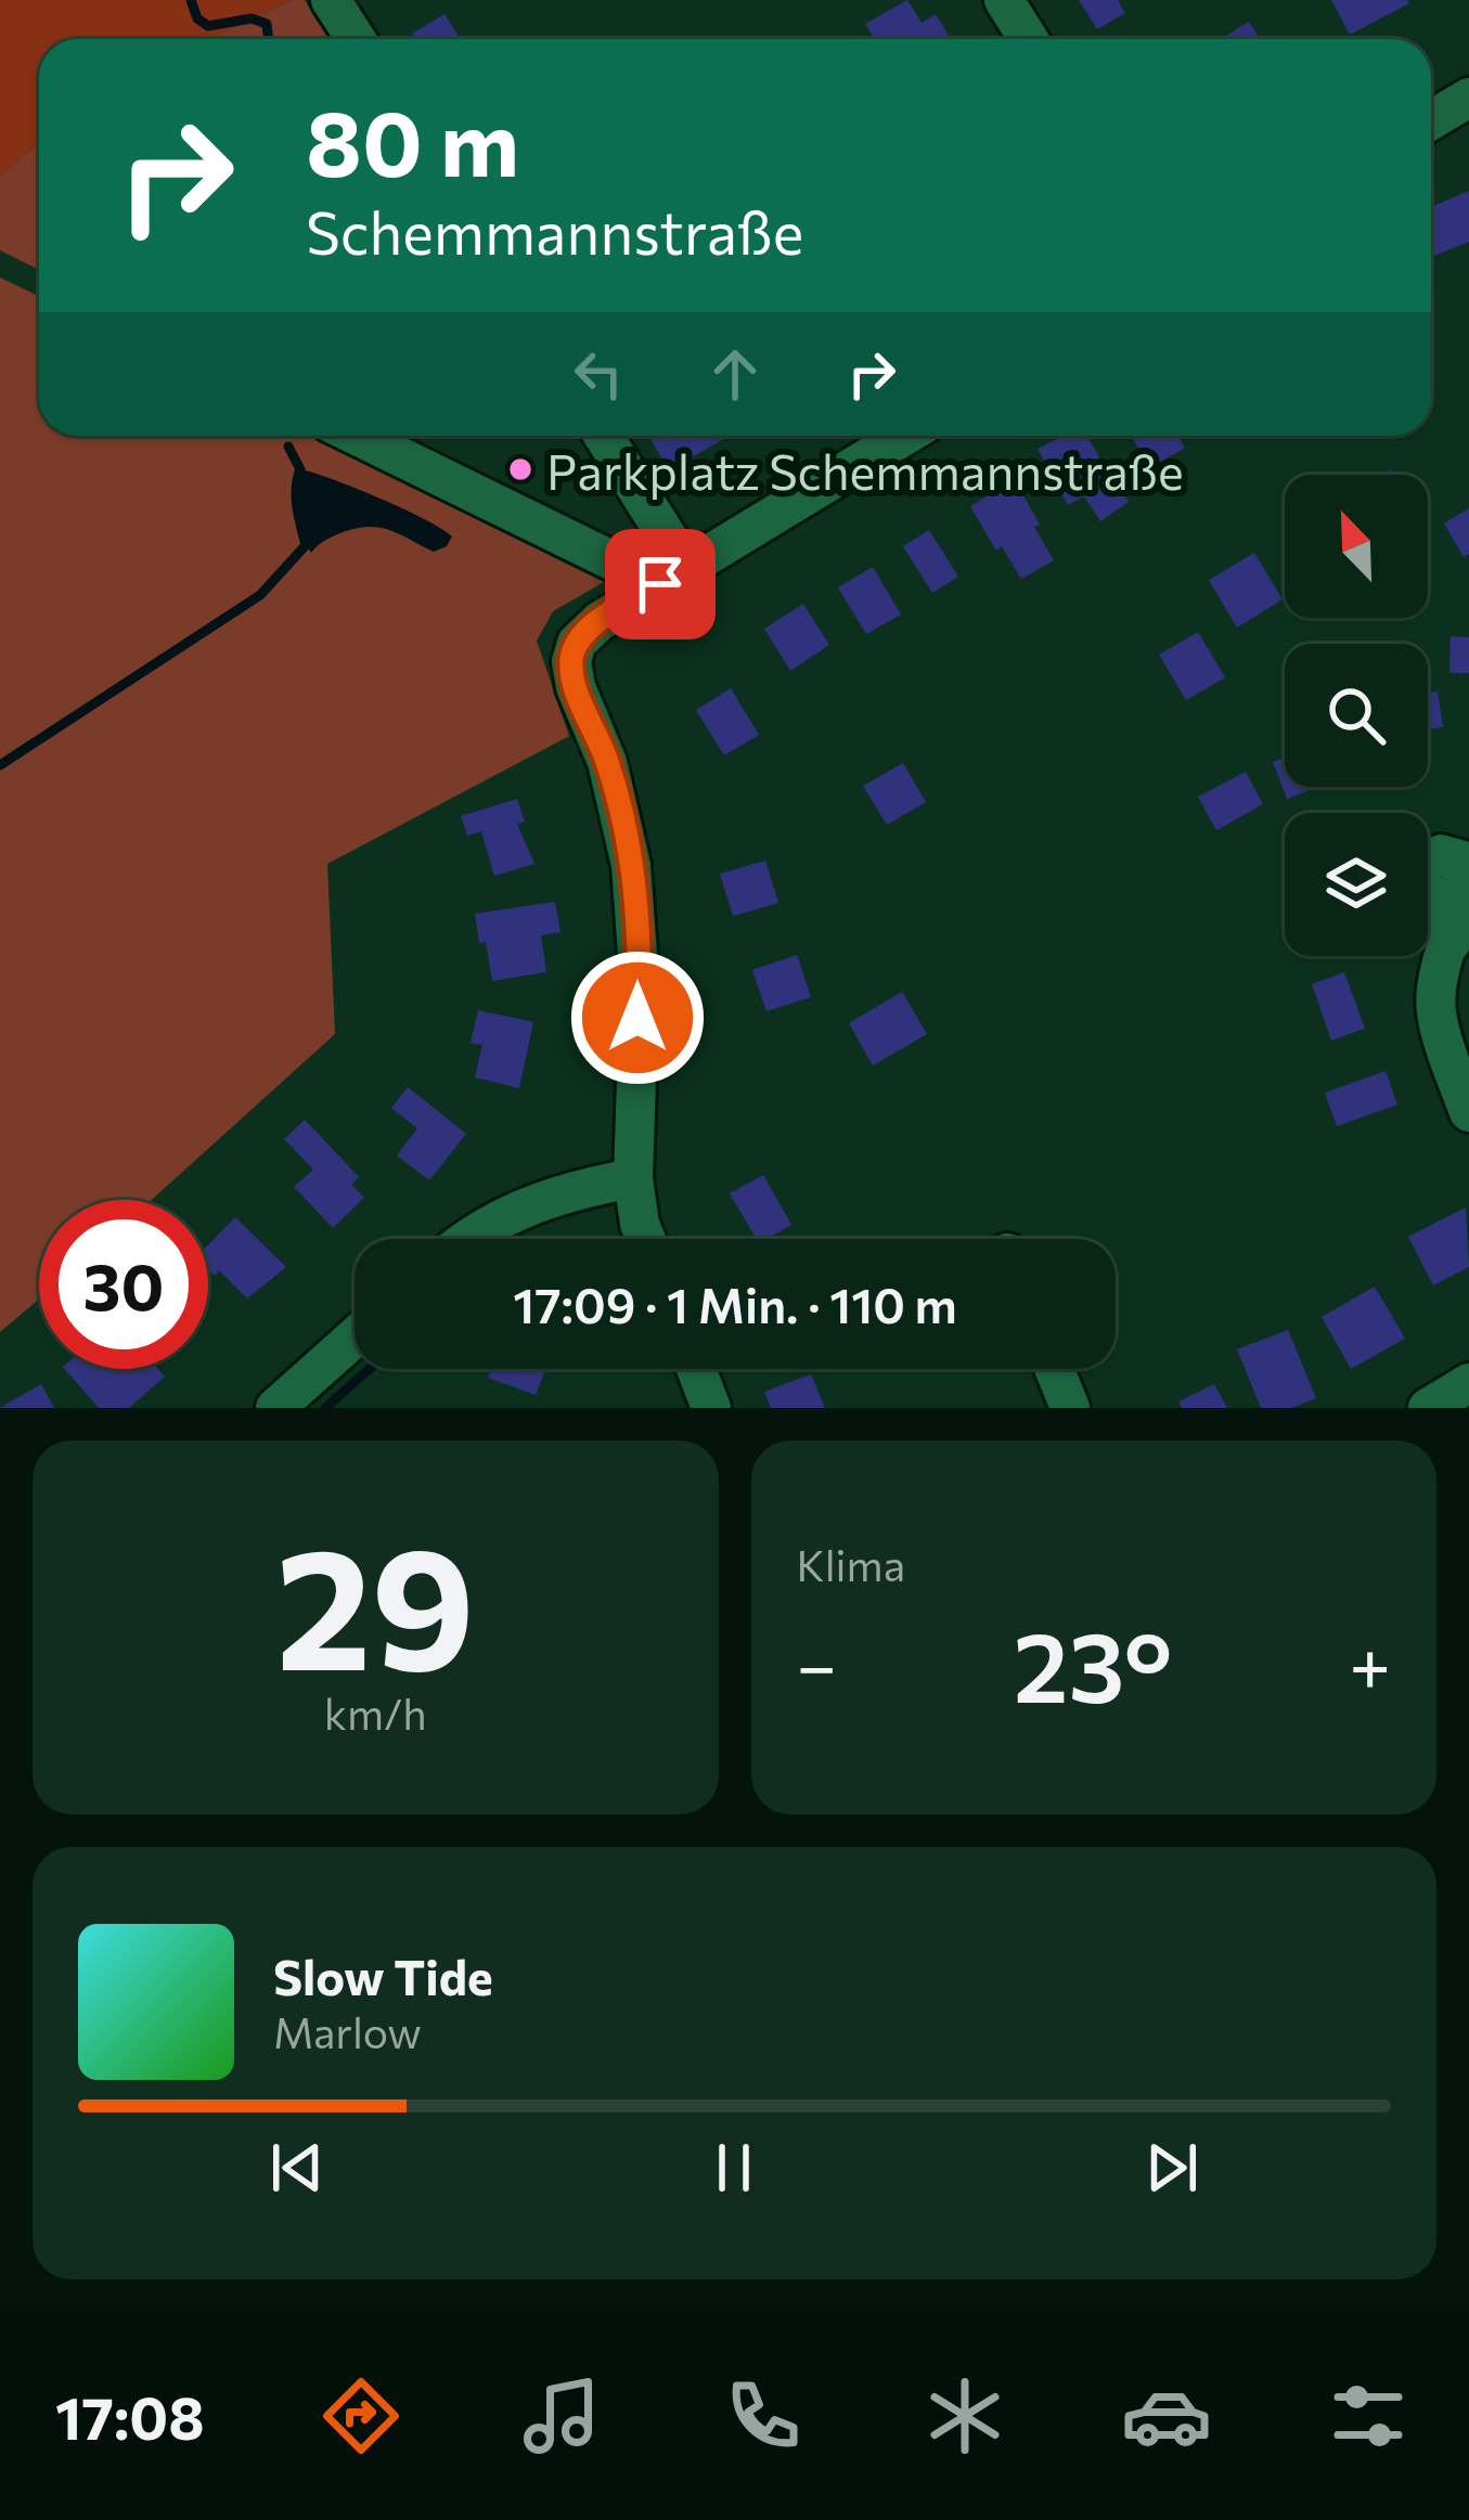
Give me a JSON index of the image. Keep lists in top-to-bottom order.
{
  "places": ["Parkplatz Schemmannstraße"],
  "north": "top left",
  "page": {
    "turn": ["80 m", "Schemmannstraße"],
    "limit": "30",
    "trip": "17:09 · 1 Min. · 110 m",
    "tile": [
      ["29", "km/h"],
      "Klima"
    ],
    "heat": ["−", "23°", "+"],
    "song": ["Slow Tide", "Marlow"],
    "tabs": "17:08"
  }
}
